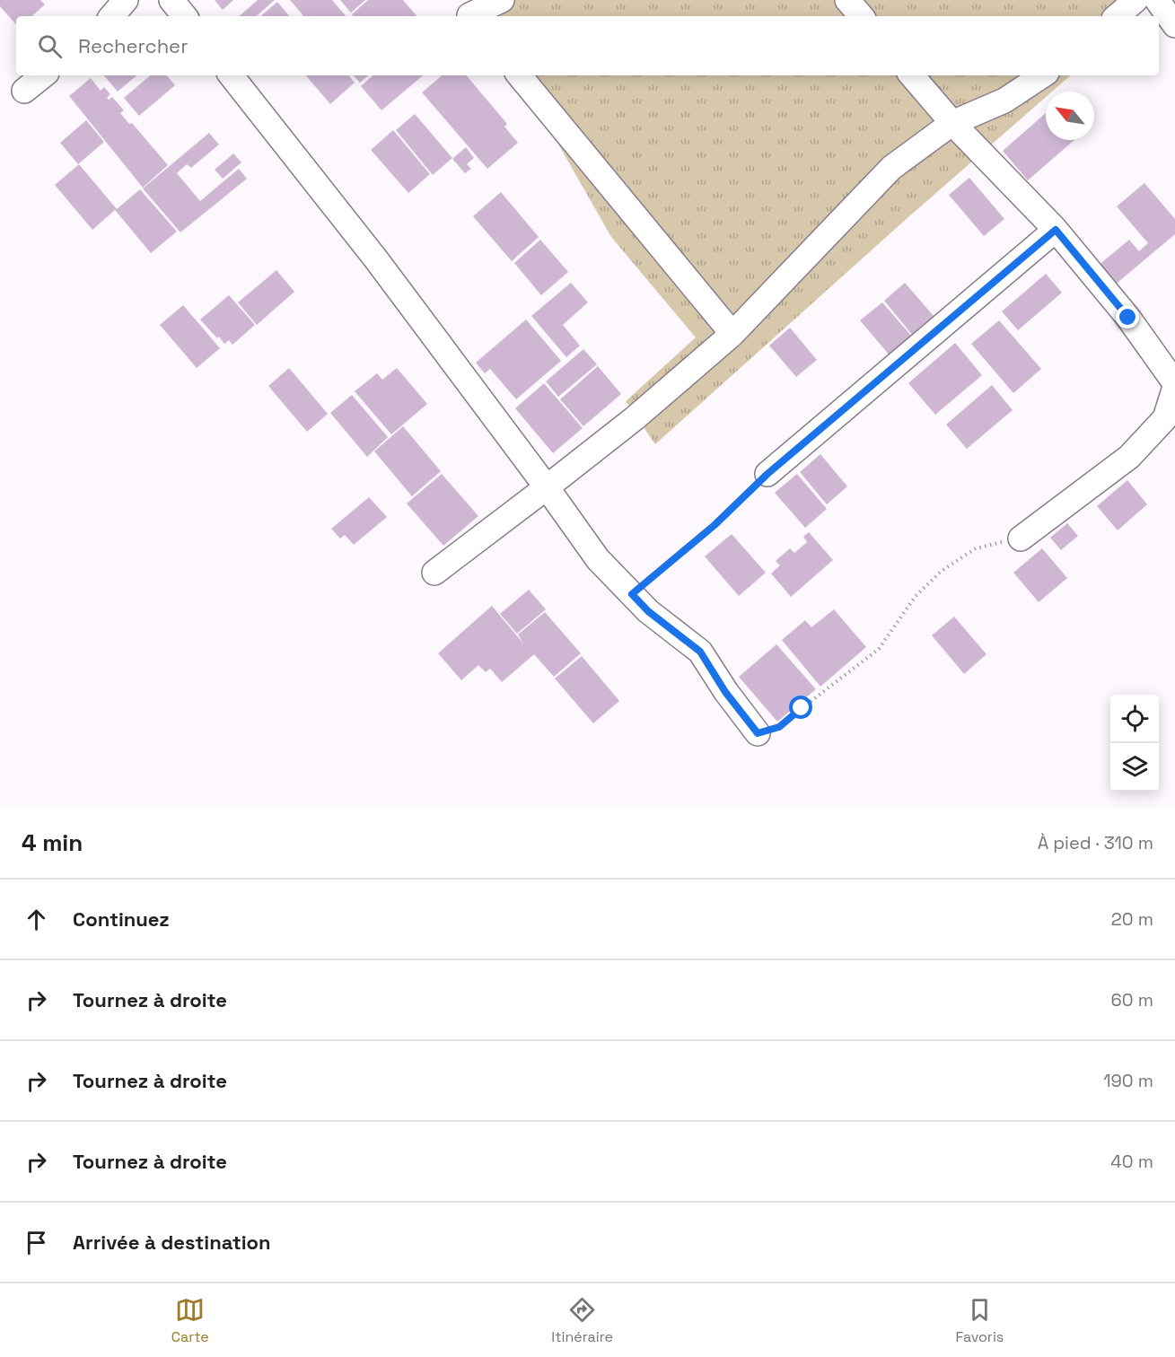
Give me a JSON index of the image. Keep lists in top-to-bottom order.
{
  "north": "top left",
  "page": {
    "search": "Rechercher",
    "heading": ["4 min", "À pied · 310 m"],
    "list": [
      ["Continuez", "20 m"],
      ["Tournez à droite", "60 m"],
      ["Tournez à droite", "190 m"],
      ["Tournez à droite", "40 m"],
      "Arrivée à destination"
    ],
    "nav": ["Carte", "Itinéraire", "Favoris"]
  }
}
